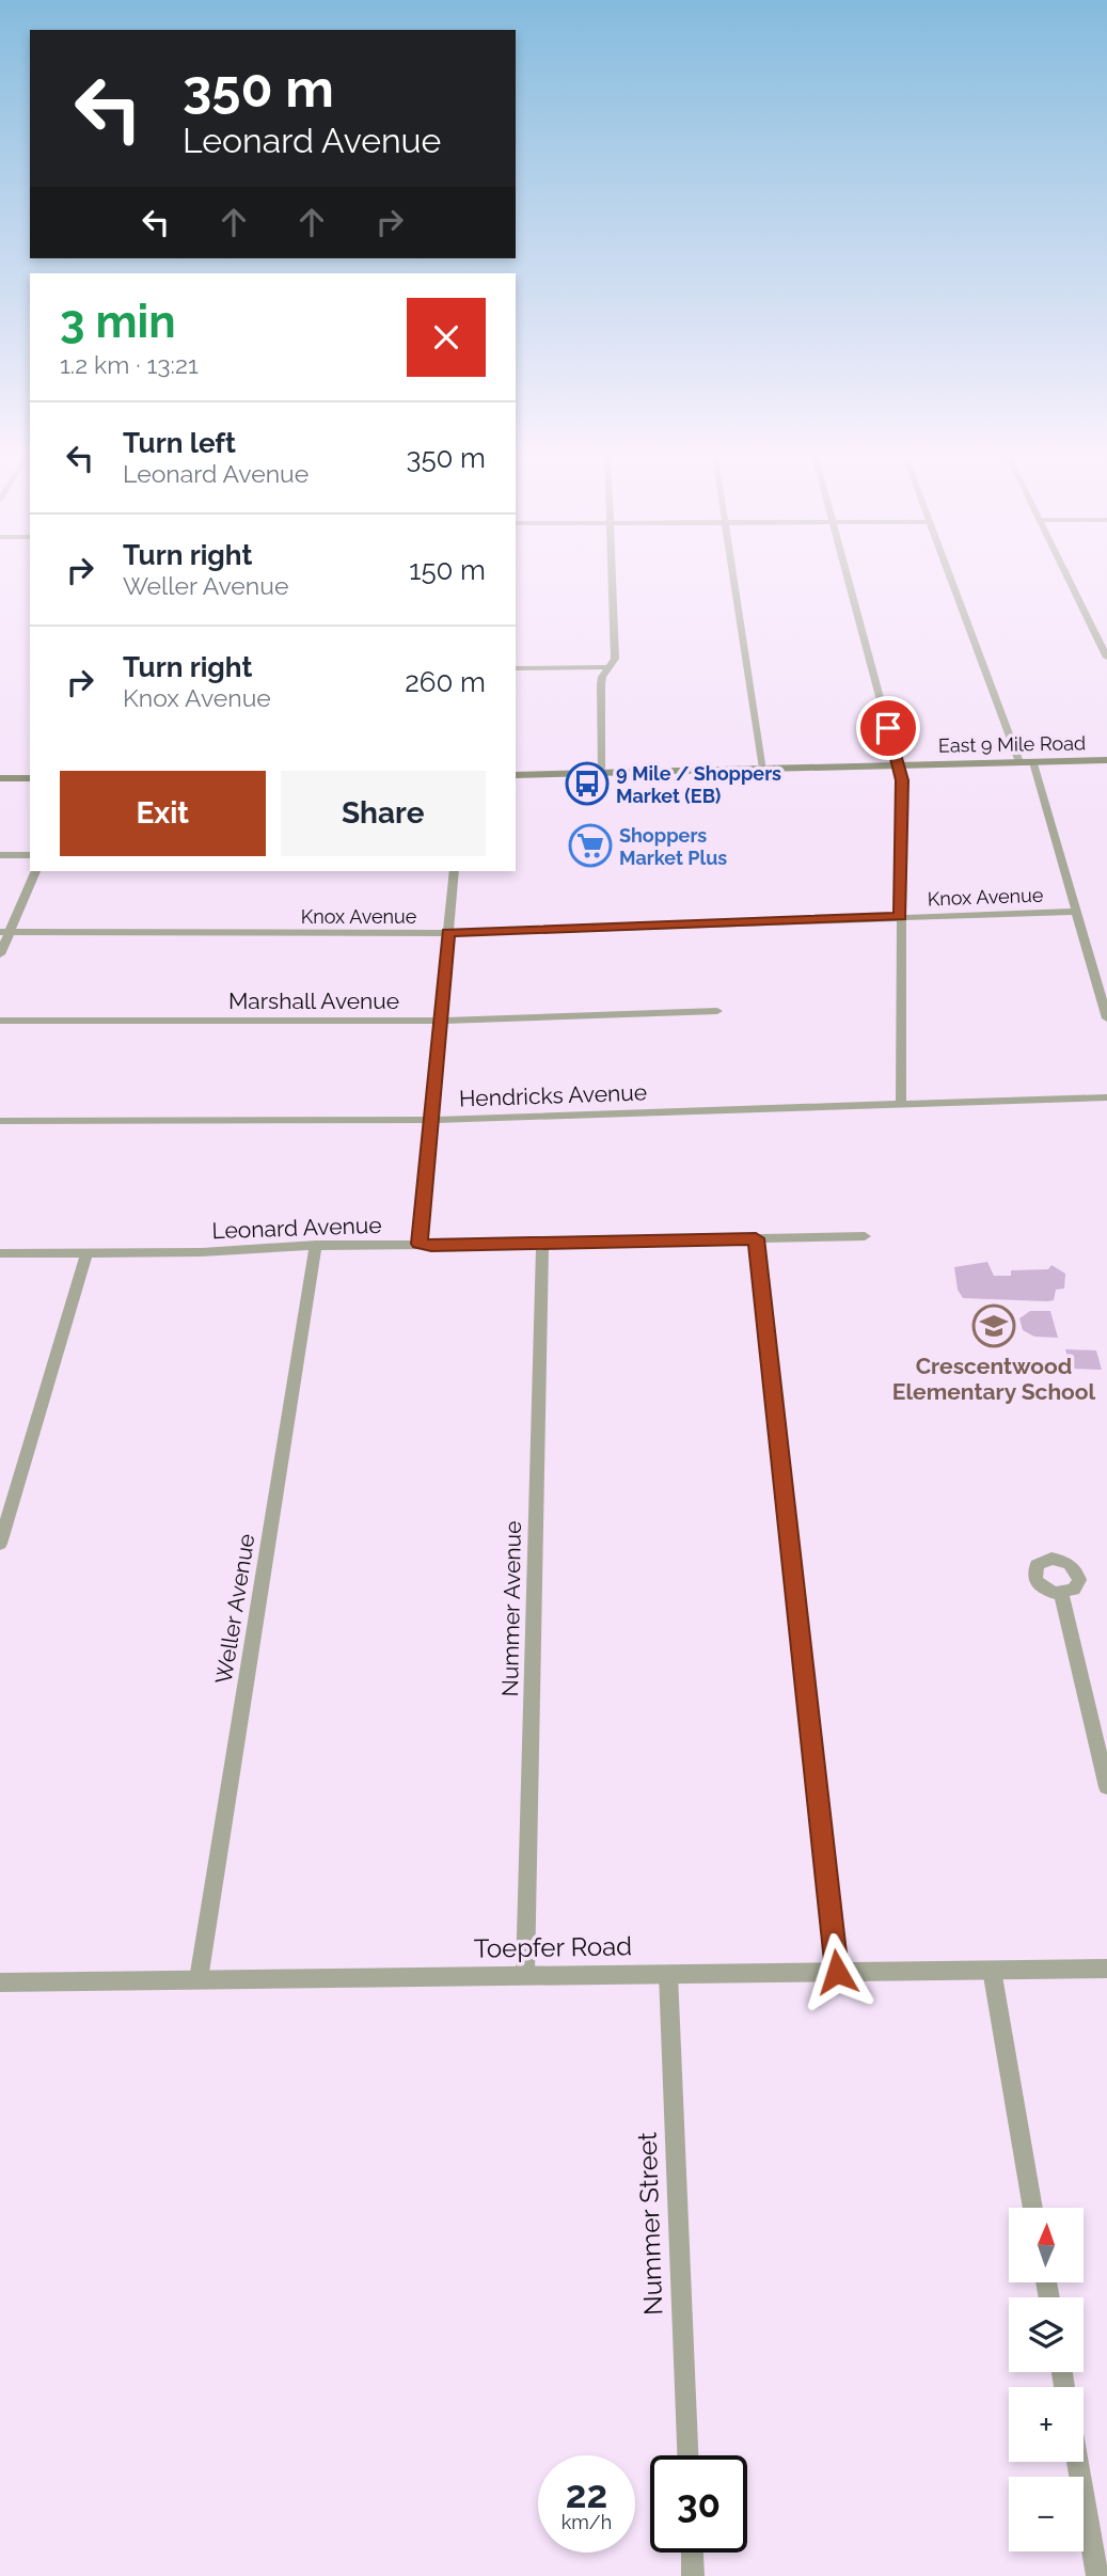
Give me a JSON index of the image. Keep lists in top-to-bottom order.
{
  "streets": {
    "main road": ["East 9 Mile Road"],
    "street": [
      "Knox Avenue",
      "Marshall Avenue",
      "Hendricks Avenue",
      "Leonard Avenue",
      "Weller Avenue",
      "Nummer Avenue",
      "Toepfer Road",
      "Nummer Street"
    ]
  },
  "crossings": [
    ["Leonard Avenue", "Weller Avenue"],
    ["Leonard Avenue", "Nummer Avenue"],
    ["Weller Avenue", "Toepfer Road"],
    ["Nummer Avenue", "Toepfer Road"],
    ["Toepfer Road", "Nummer Street"]
  ],
  "places": {
    "bus stop": ["9 Mile / Shoppers Market (EB)"],
    "supermarket": ["Shoppers Market Plus"],
    "school or university": ["Crescentwood Elementary School"]
  },
  "north": "top",
  "page": {
    "turn": ["350 m", "Leonard Avenue"],
    "heading": ["3 min", "1.2 km · 13:21"],
    "list": [
      {
        "name": "Turn left",
        "note": "Leonard Avenue",
        "value": "350 m"
      },
      {
        "name": "Turn right",
        "note": "Weller Avenue",
        "value": "150 m"
      },
      {
        "name": "Turn right",
        "note": "Knox Avenue",
        "value": "260 m"
      }
    ],
    "buttons": ["Exit", "Share"],
    "map_buttons": ["+", "−"],
    "speed": "22 km/h",
    "limit": "30"
  }
}
